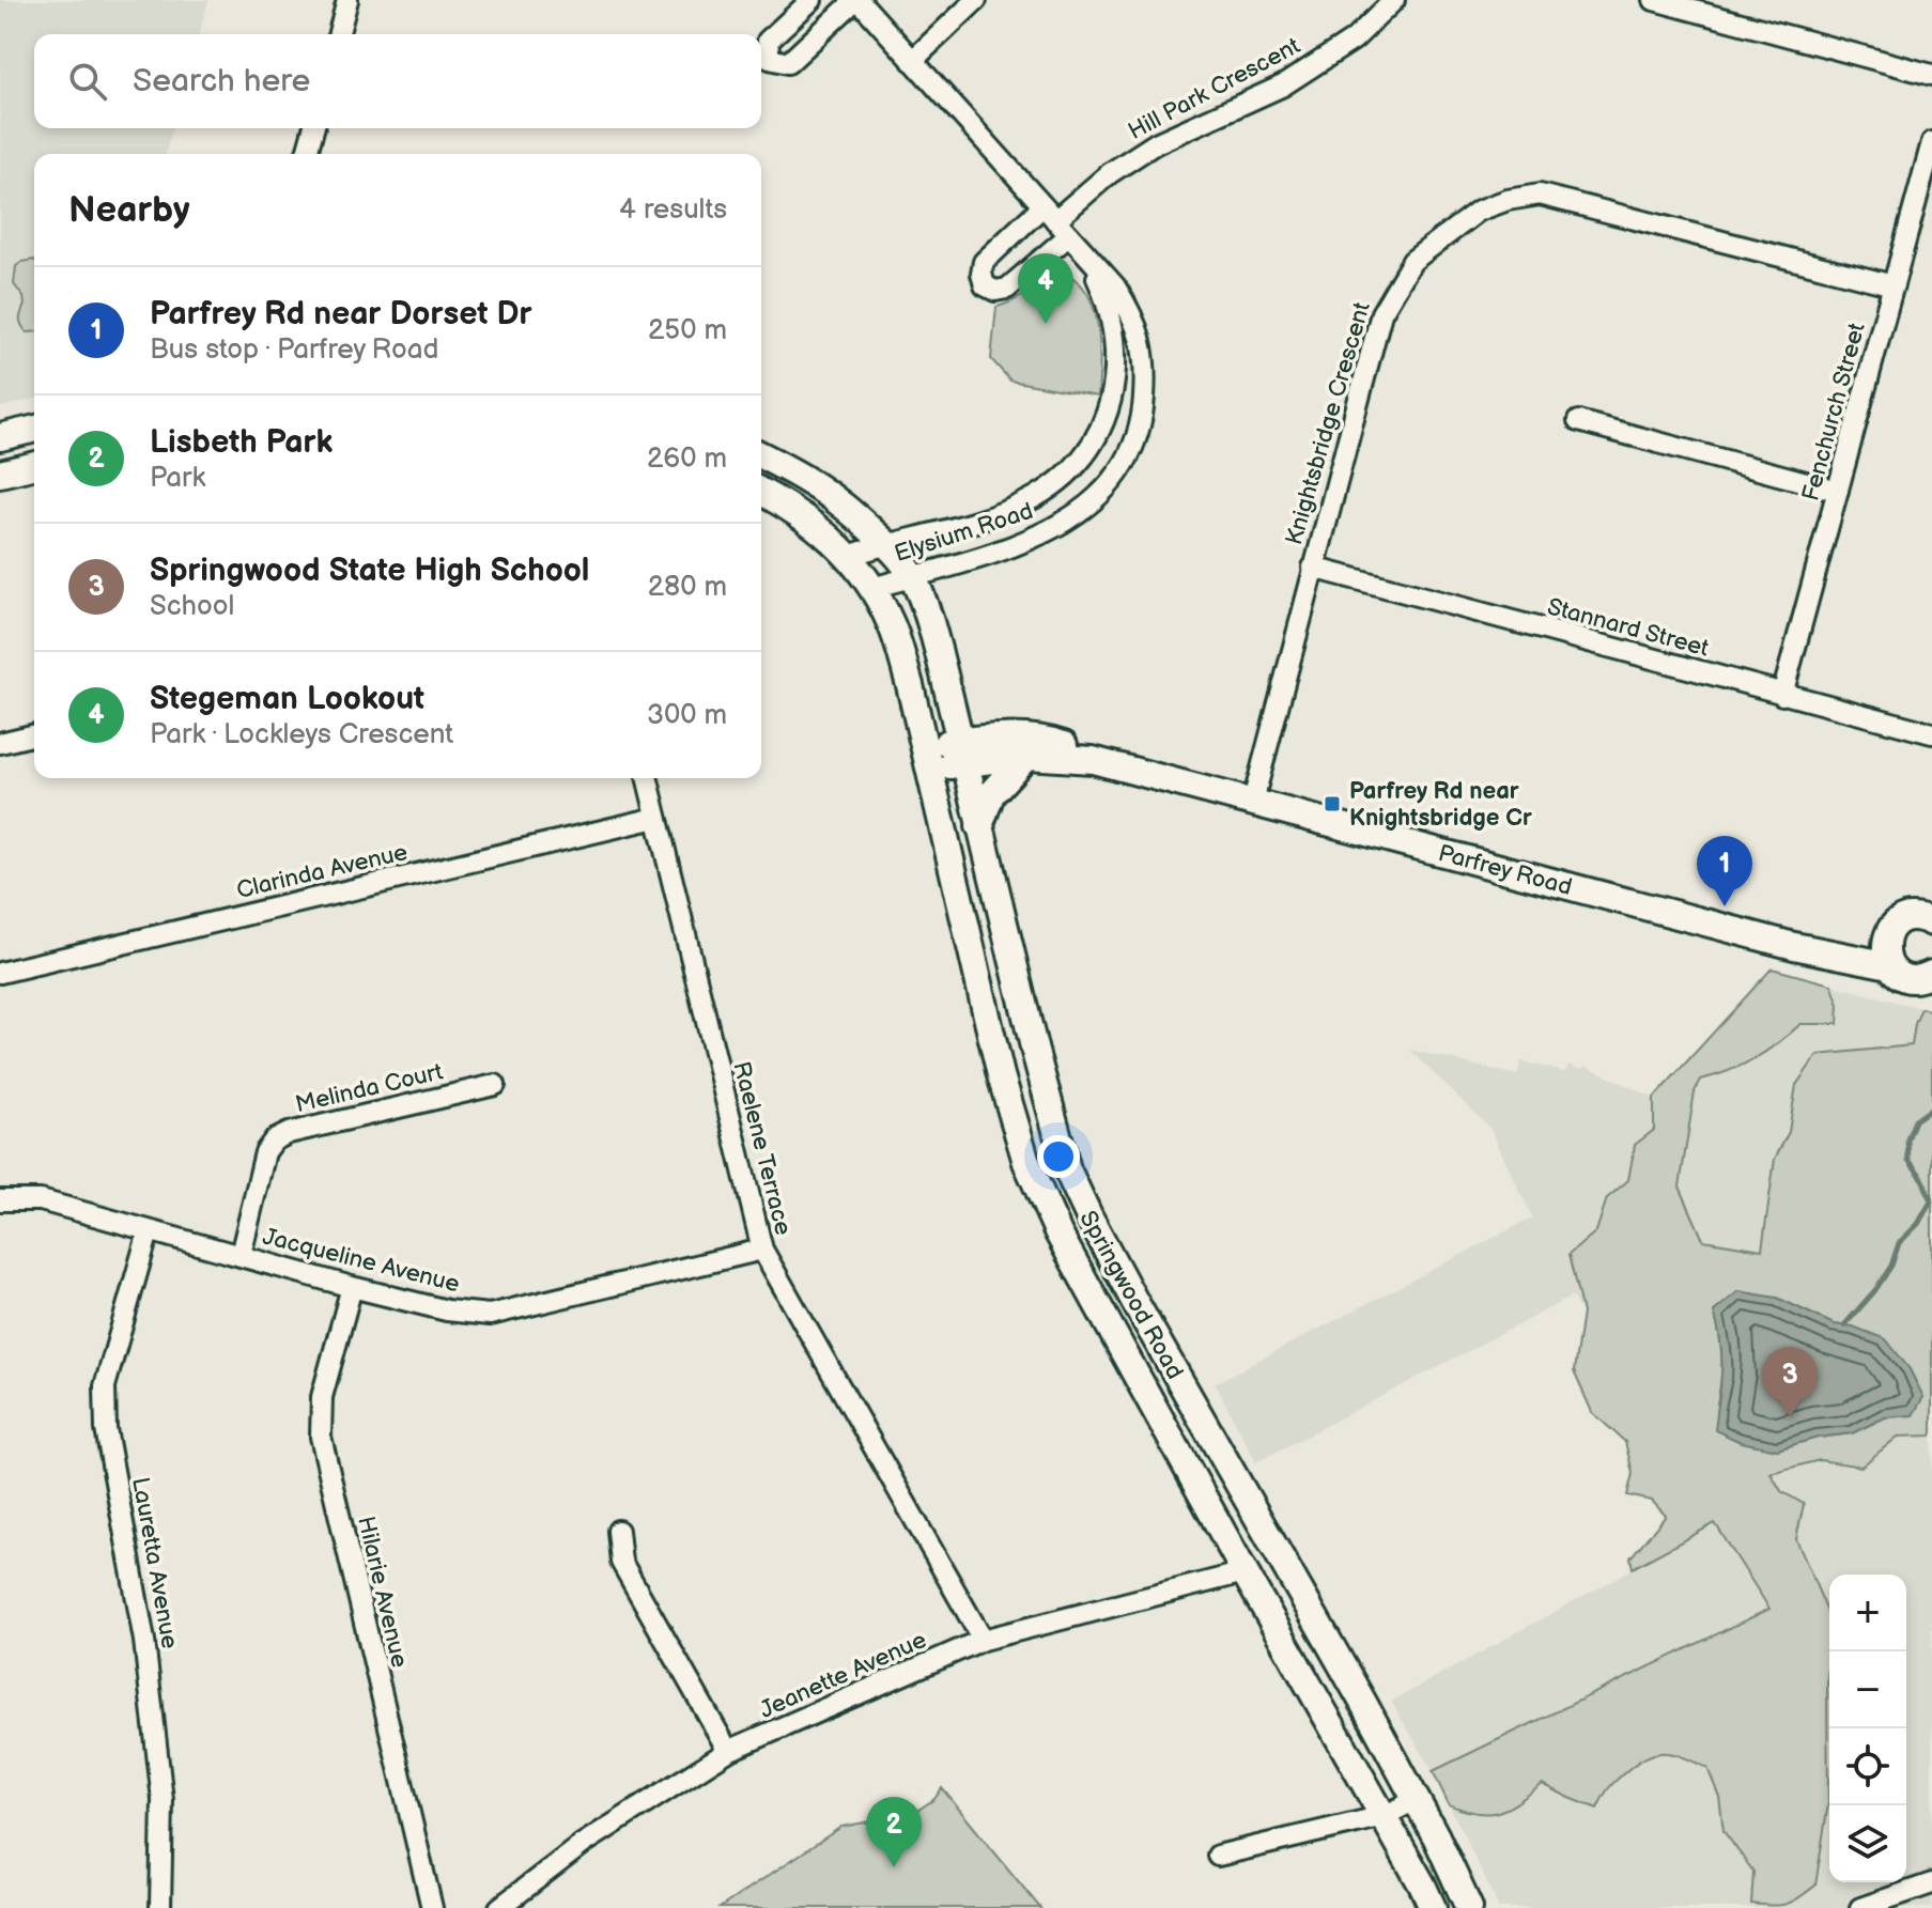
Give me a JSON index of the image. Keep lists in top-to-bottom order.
{
  "streets": {
    "main road": ["Parfrey Road", "Springwood Road"],
    "street": [
      "Hill Park Crescent",
      "Fenchurch Street",
      "Knightsbridge Crescent",
      "Elysium Road",
      "Stannard Street",
      "Clarinda Avenue",
      "Melinda Court",
      "Raelene Terrace",
      "Jacqueline Avenue",
      "Lauretta Avenue",
      "Hilarie Avenue",
      "Jeanette Avenue"
    ]
  },
  "crossings": [
    ["Hill Park Crescent", "Elysium Road"],
    ["Fenchurch Street", "Knightsbridge Crescent"],
    ["Fenchurch Street", "Stannard Street"],
    ["Knightsbridge Crescent", "Stannard Street"],
    ["Knightsbridge Crescent", "Parfrey Road"],
    ["Elysium Road", "Springwood Road"],
    ["Parfrey Road", "Springwood Road"],
    ["Clarinda Avenue", "Raelene Terrace"],
    ["Melinda Court", "Jacqueline Avenue"],
    ["Raelene Terrace", "Jacqueline Avenue"],
    ["Raelene Terrace", "Jeanette Avenue"],
    ["Jacqueline Avenue", "Lauretta Avenue"],
    ["Jacqueline Avenue", "Hilarie Avenue"],
    ["Springwood Road", "Jeanette Avenue"]
  ],
  "places": {
    "transit": ["Parfrey Rd near Knightsbridge Cr"]
  },
  "page": {
    "search": "Search here",
    "heading": ["Nearby", "4 results"],
    "pins": [
      "4",
      "1",
      "3",
      "2"
    ],
    "list": [
      {
        "mark": "1",
        "name": "Parfrey Rd near Dorset Dr",
        "note": "Bus stop · Parfrey Road",
        "value": "250 m"
      },
      {
        "mark": "2",
        "name": "Lisbeth Park",
        "note": "Park",
        "value": "260 m"
      },
      {
        "mark": "3",
        "name": "Springwood State High School",
        "note": "School",
        "value": "280 m"
      },
      {
        "mark": "4",
        "name": "Stegeman Lookout",
        "note": "Park · Lockleys Crescent",
        "value": "300 m"
      }
    ],
    "map_buttons": ["+", "−"]
  }
}
